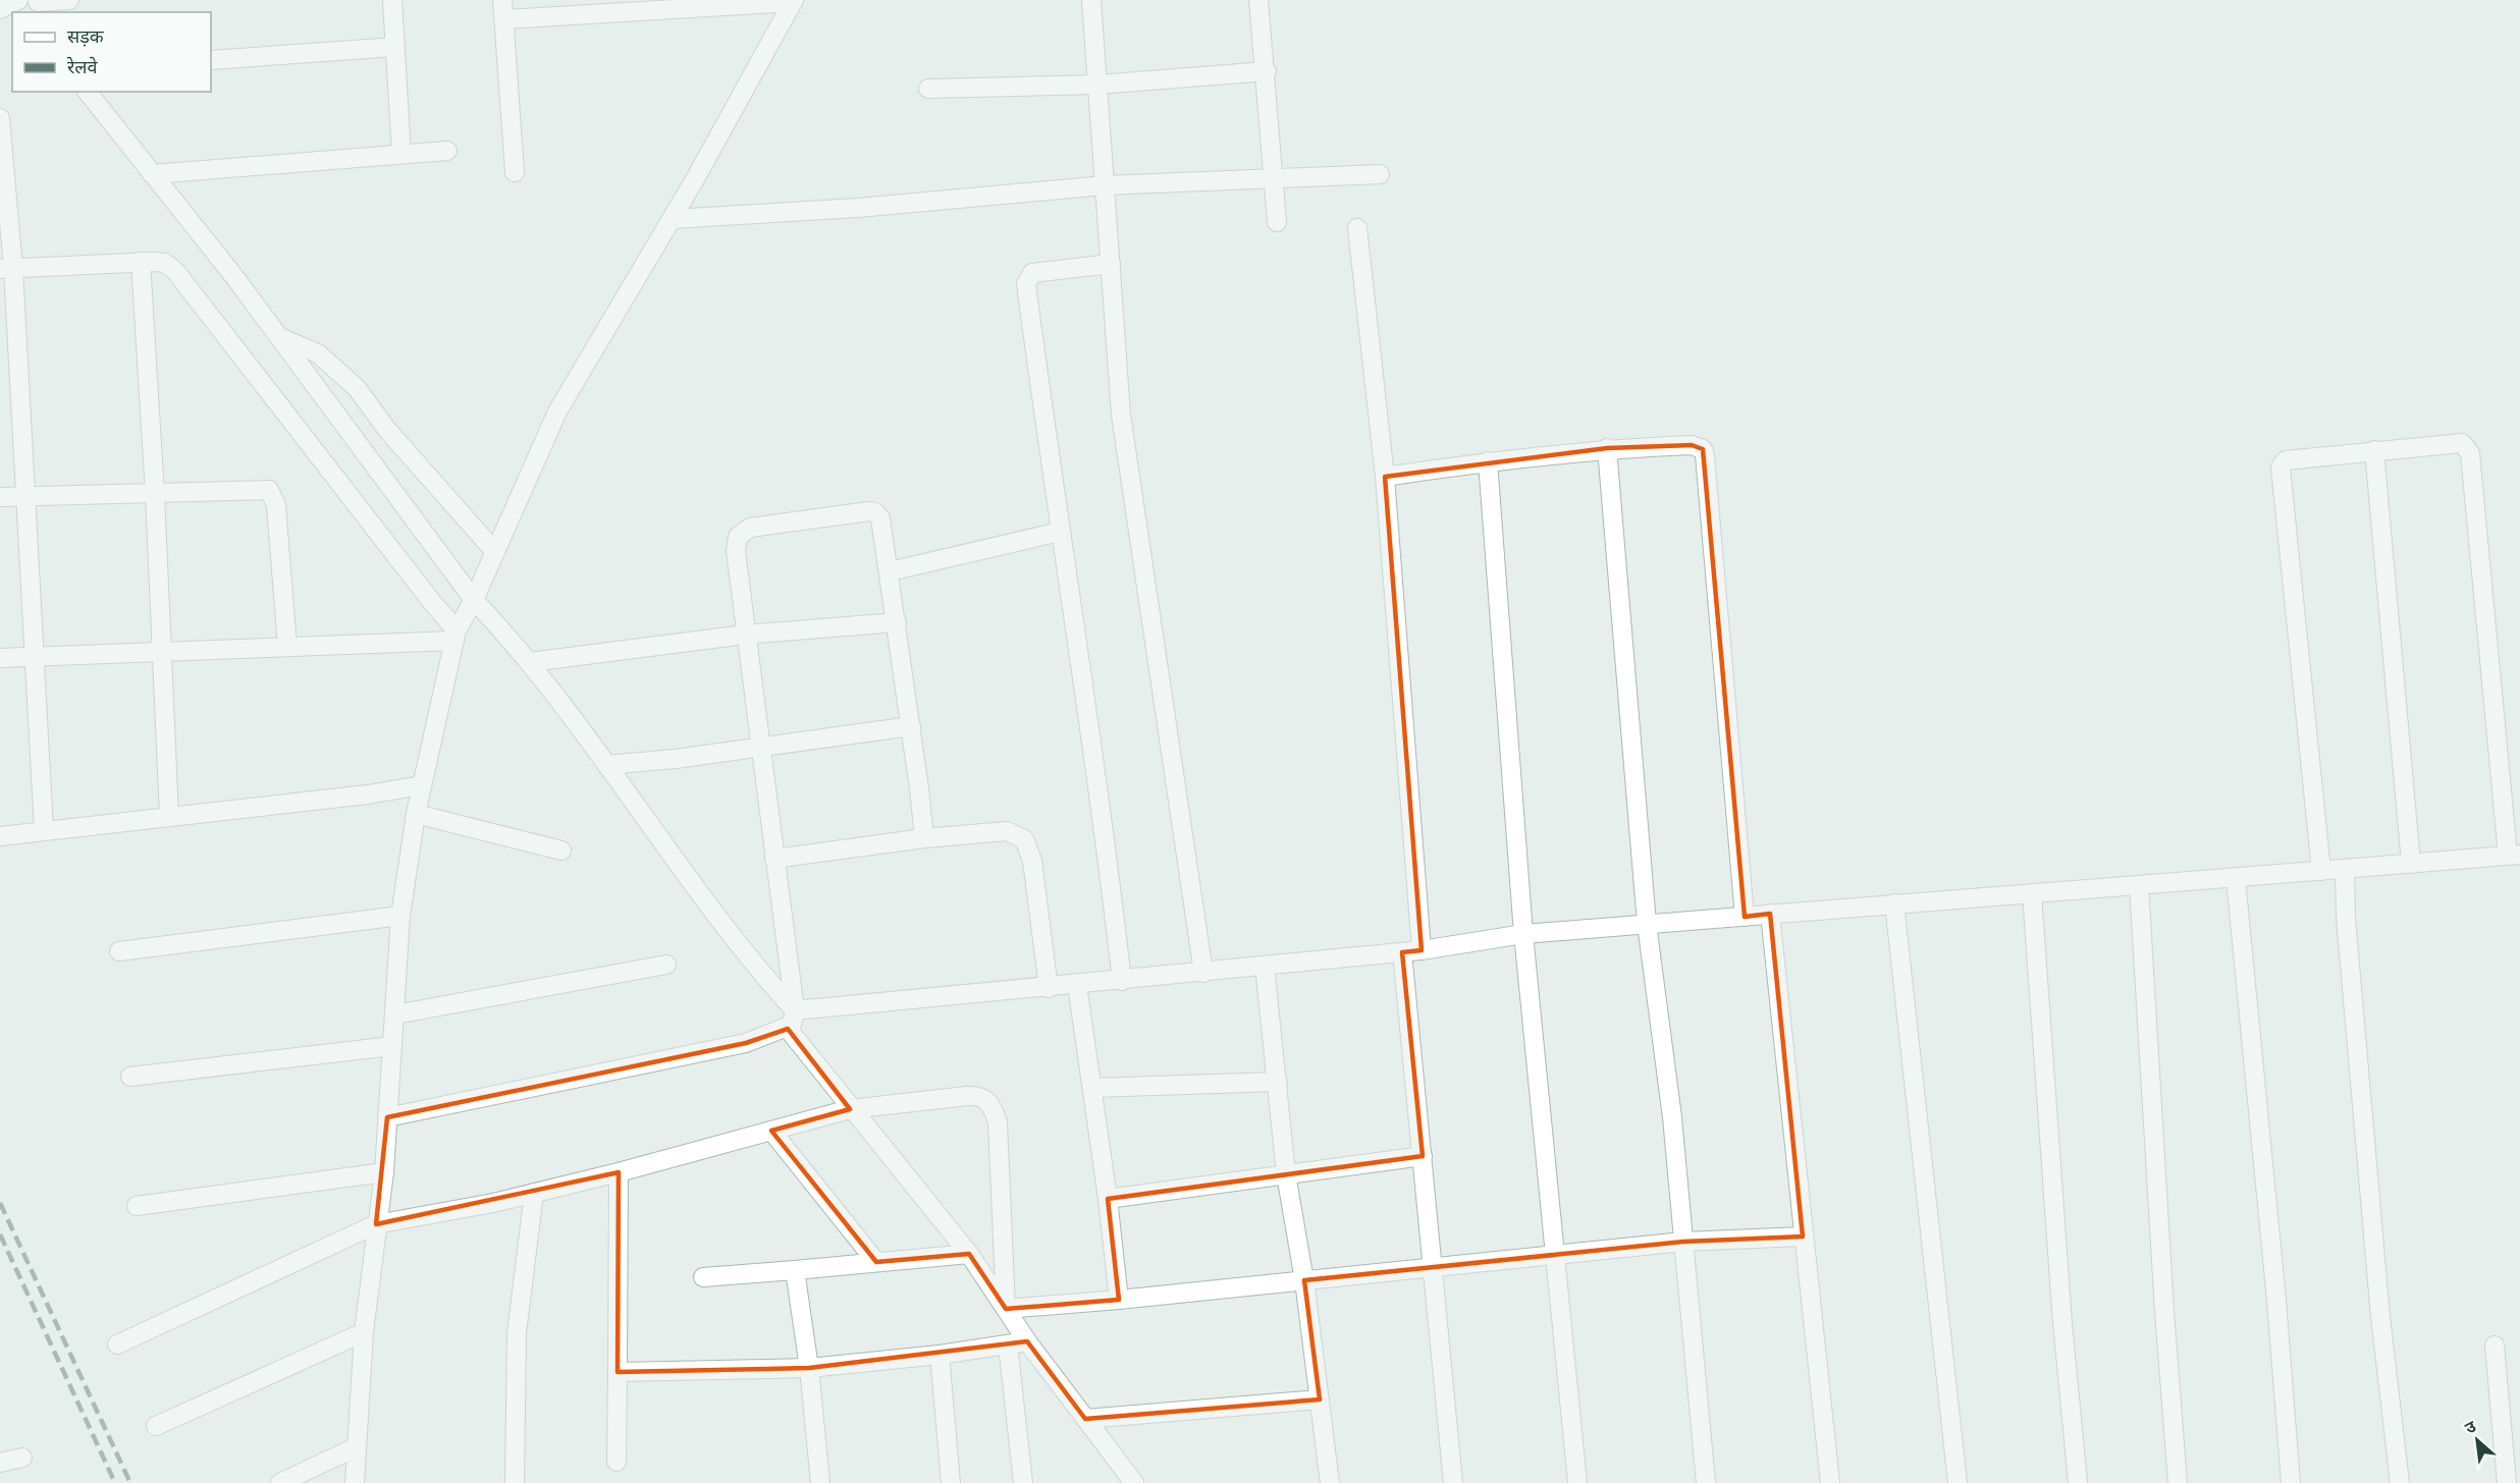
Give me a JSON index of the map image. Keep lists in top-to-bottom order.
{
  "legend": ["सड़क", "रेलवे"],
  "north": "top left"
}
